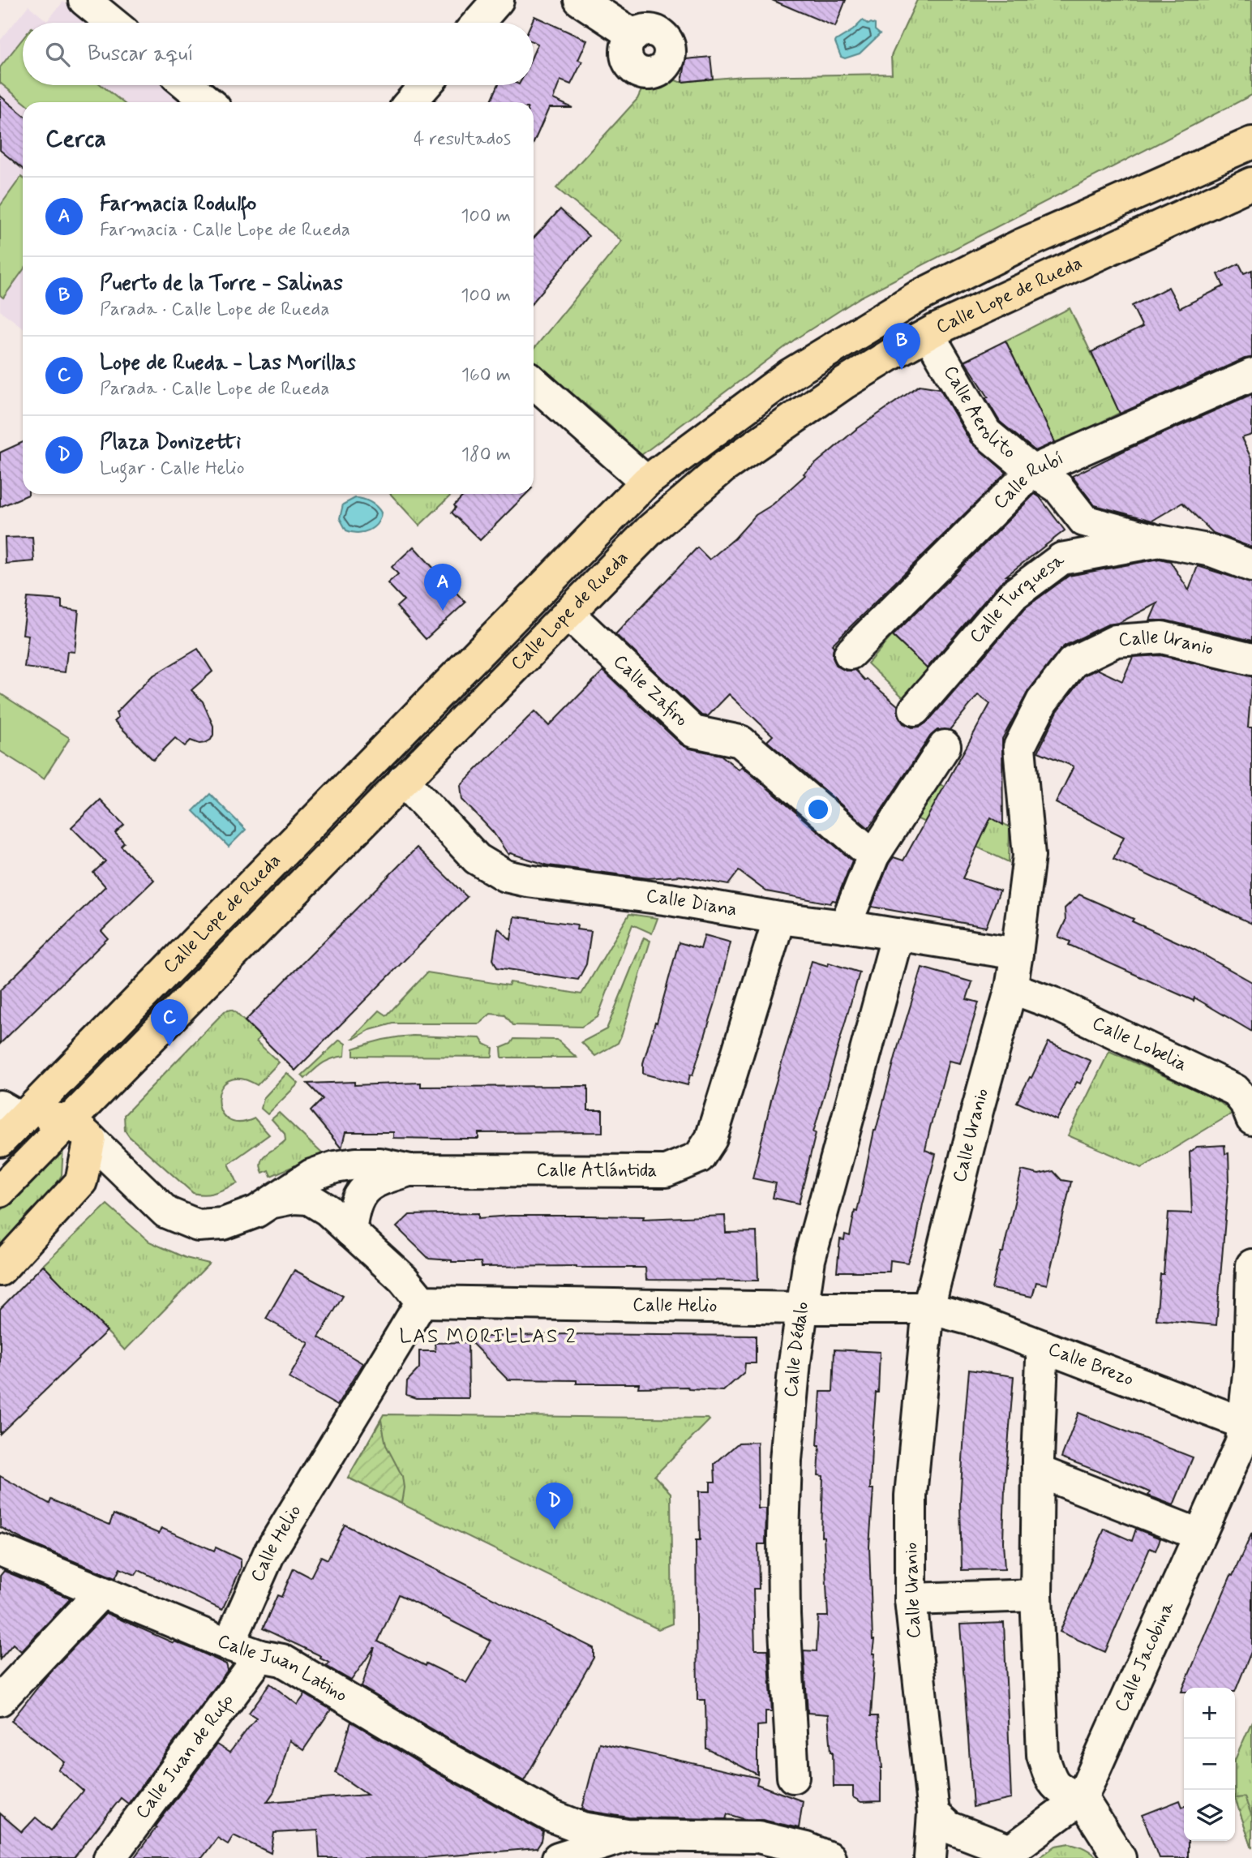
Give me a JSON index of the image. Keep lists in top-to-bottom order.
{
  "streets": {
    "main road": ["Calle Lope de Rueda"],
    "street": [
      "Calle Aerolito",
      "Calle Rubí",
      "Calle Turquesa",
      "Calle Uranio",
      "Calle Zafiro",
      "Calle Diana",
      "Calle Lobelia",
      "Calle Atlántida",
      "Calle Helio",
      "Calle Dédalo",
      "Calle Brezo",
      "Calle Jacobina",
      "Calle Juan Latino",
      "Calle Juan de Rufo"
    ]
  },
  "crossings": [
    ["Calle Lope de Rueda", "Calle Aerolito"],
    ["Calle Lope de Rueda", "Calle Zafiro"],
    ["Calle Lope de Rueda", "Calle Diana"],
    ["Calle Lope de Rueda", "Calle Atlántida"],
    ["Calle Aerolito", "Calle Rubí"],
    ["Calle Aerolito", "Calle Turquesa"],
    ["Calle Uranio", "Calle Diana"],
    ["Calle Uranio", "Calle Lobelia"],
    ["Calle Uranio", "Calle Helio"],
    ["Calle Uranio", "Calle Brezo"],
    ["Calle Diana", "Calle Atlántida"],
    ["Calle Diana", "Calle Dédalo"],
    ["Calle Helio", "Calle Dédalo"],
    ["Calle Helio", "Calle Brezo"],
    ["Calle Helio", "Calle Juan Latino"],
    ["Calle Brezo", "Calle Jacobina"],
    ["Calle Juan Latino", "Calle Juan de Rufo"]
  ],
  "districts": ["LAS MORILLAS 2"],
  "page": {
    "search": "Buscar aquí",
    "heading": ["Cerca", "4 resultados"],
    "list": [
      {
        "mark": "A",
        "name": "Farmacia Rodulfo",
        "note": "Farmacia · Calle Lope de Rueda",
        "value": "100 m"
      },
      {
        "mark": "B",
        "name": "Puerto de la Torre - Salinas",
        "note": "Parada · Calle Lope de Rueda",
        "value": "100 m"
      },
      {
        "mark": "C",
        "name": "Lope de Rueda - Las Morillas",
        "note": "Parada · Calle Lope de Rueda",
        "value": "160 m"
      },
      {
        "mark": "D",
        "name": "Plaza Donizetti",
        "note": "Lugar · Calle Helio",
        "value": "180 m"
      }
    ],
    "pins": [
      "B",
      "A",
      "C",
      "D"
    ],
    "map_buttons": ["+", "−"]
  }
}
